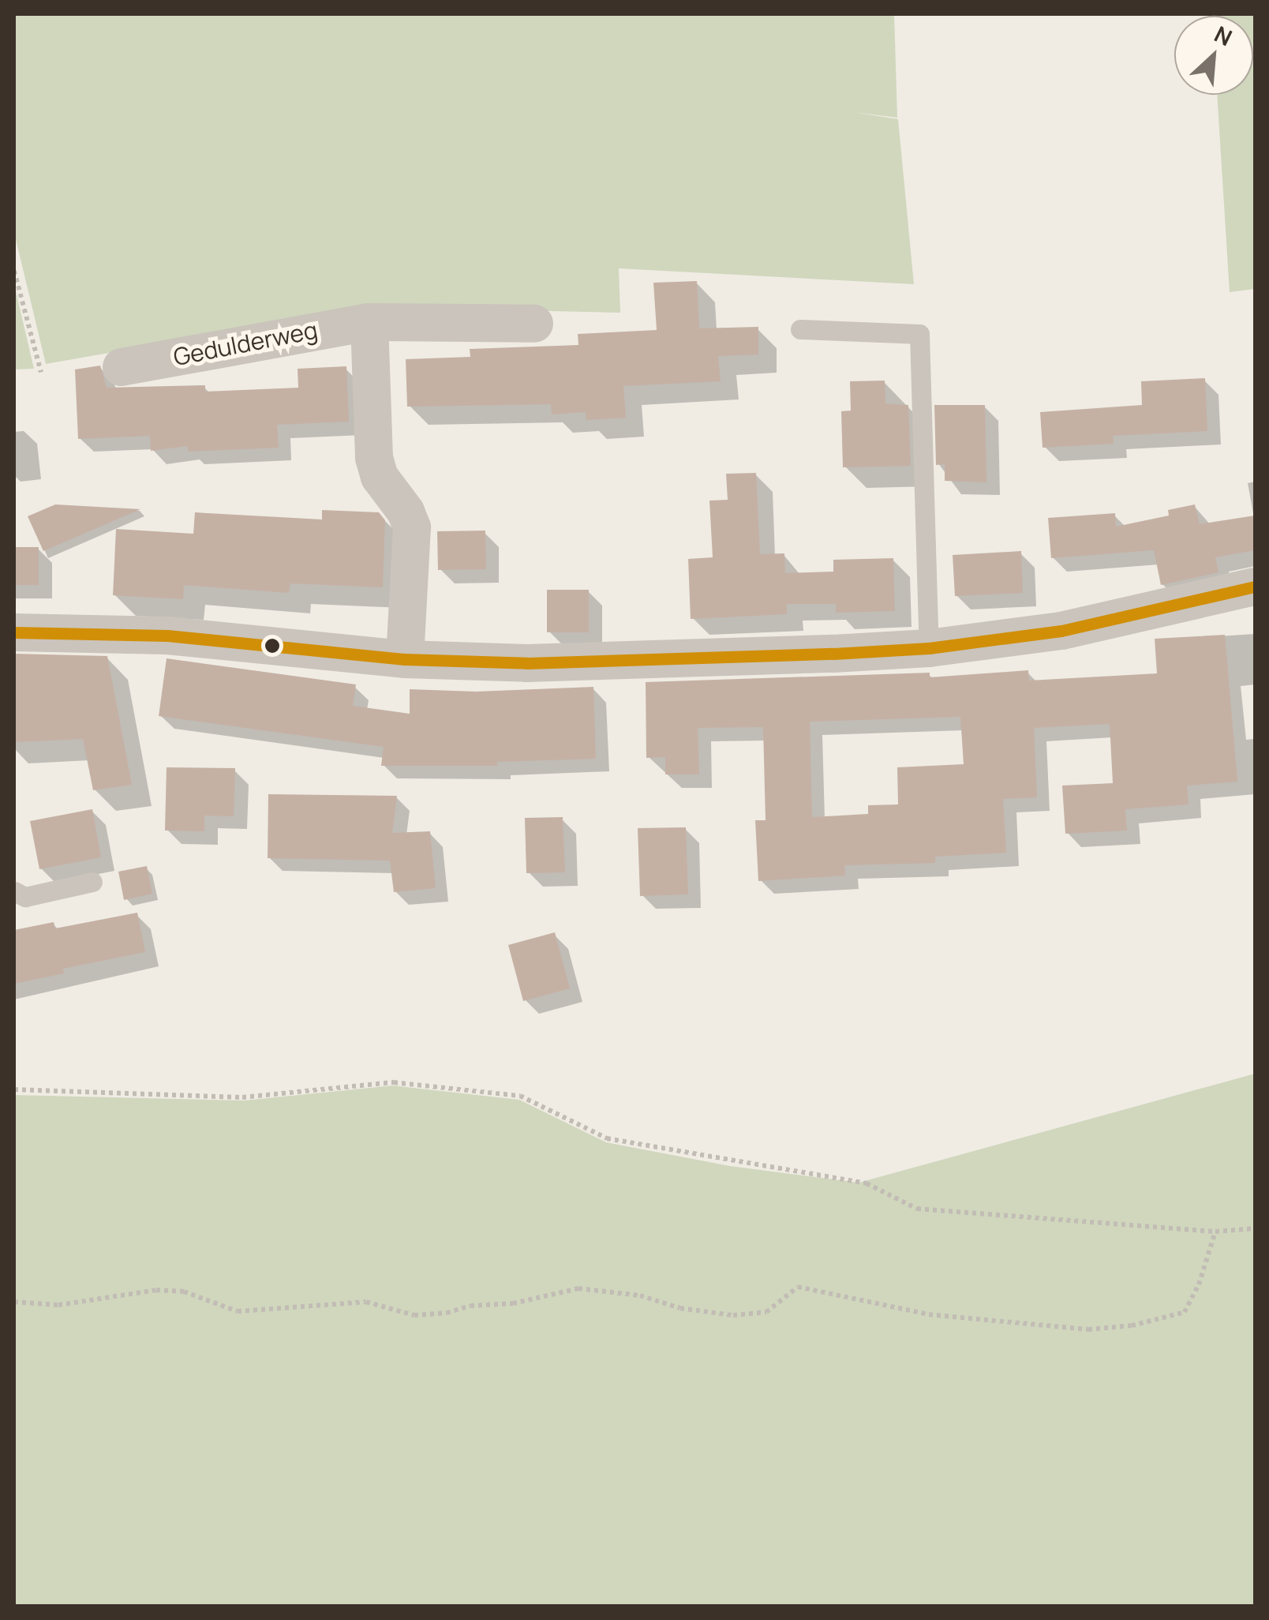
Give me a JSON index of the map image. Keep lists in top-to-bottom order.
{
  "streets": {
    "street": ["Gedulderweg"]
  },
  "north": "top right"
}
